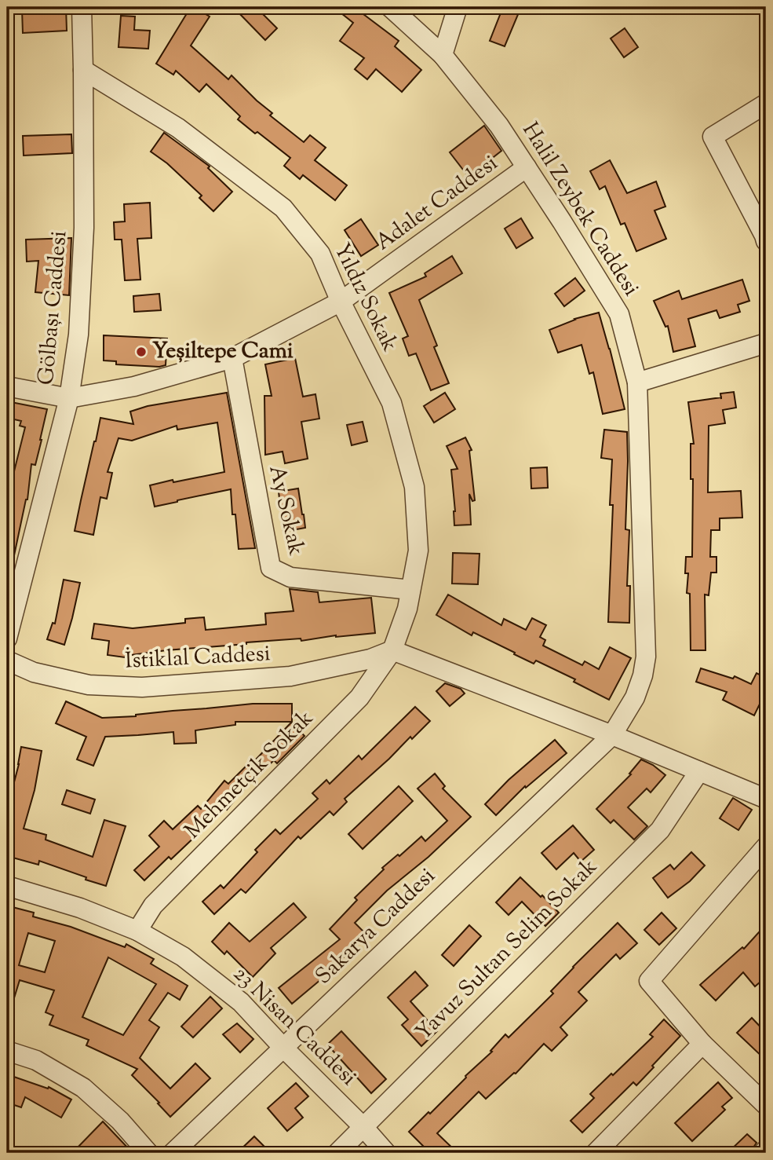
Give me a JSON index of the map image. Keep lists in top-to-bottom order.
{
  "streets": {
    "street": [
      "Adalet Caddesi",
      "Halil Zeybek Caddesi",
      "Yıldız Sokak",
      "Gölbaşı Caddesi",
      "Ay Sokak",
      "İstiklal Caddesi",
      "Mehmetçik Sokak",
      "Sakarya Caddesi",
      "Yavuz Sultan Selim Sokak",
      "23 Nisan Caddesi"
    ]
  },
  "crossings": [
    ["Adalet Caddesi", "Halil Zeybek Caddesi"],
    ["Adalet Caddesi", "Yıldız Sokak"],
    ["Adalet Caddesi", "Gölbaşı Caddesi"],
    ["Adalet Caddesi", "Ay Sokak"],
    ["Halil Zeybek Caddesi", "Sakarya Caddesi"],
    ["Yıldız Sokak", "Gölbaşı Caddesi"],
    ["Yıldız Sokak", "Ay Sokak"],
    ["Yıldız Sokak", "İstiklal Caddesi"],
    ["Yıldız Sokak", "Mehmetçik Sokak"],
    ["İstiklal Caddesi", "Mehmetçik Sokak"],
    ["Mehmetçik Sokak", "23 Nisan Caddesi"],
    ["Sakarya Caddesi", "23 Nisan Caddesi"],
    ["Yavuz Sultan Selim Sokak", "23 Nisan Caddesi"]
  ],
  "places": ["Yeşiltepe Cami"]
}
